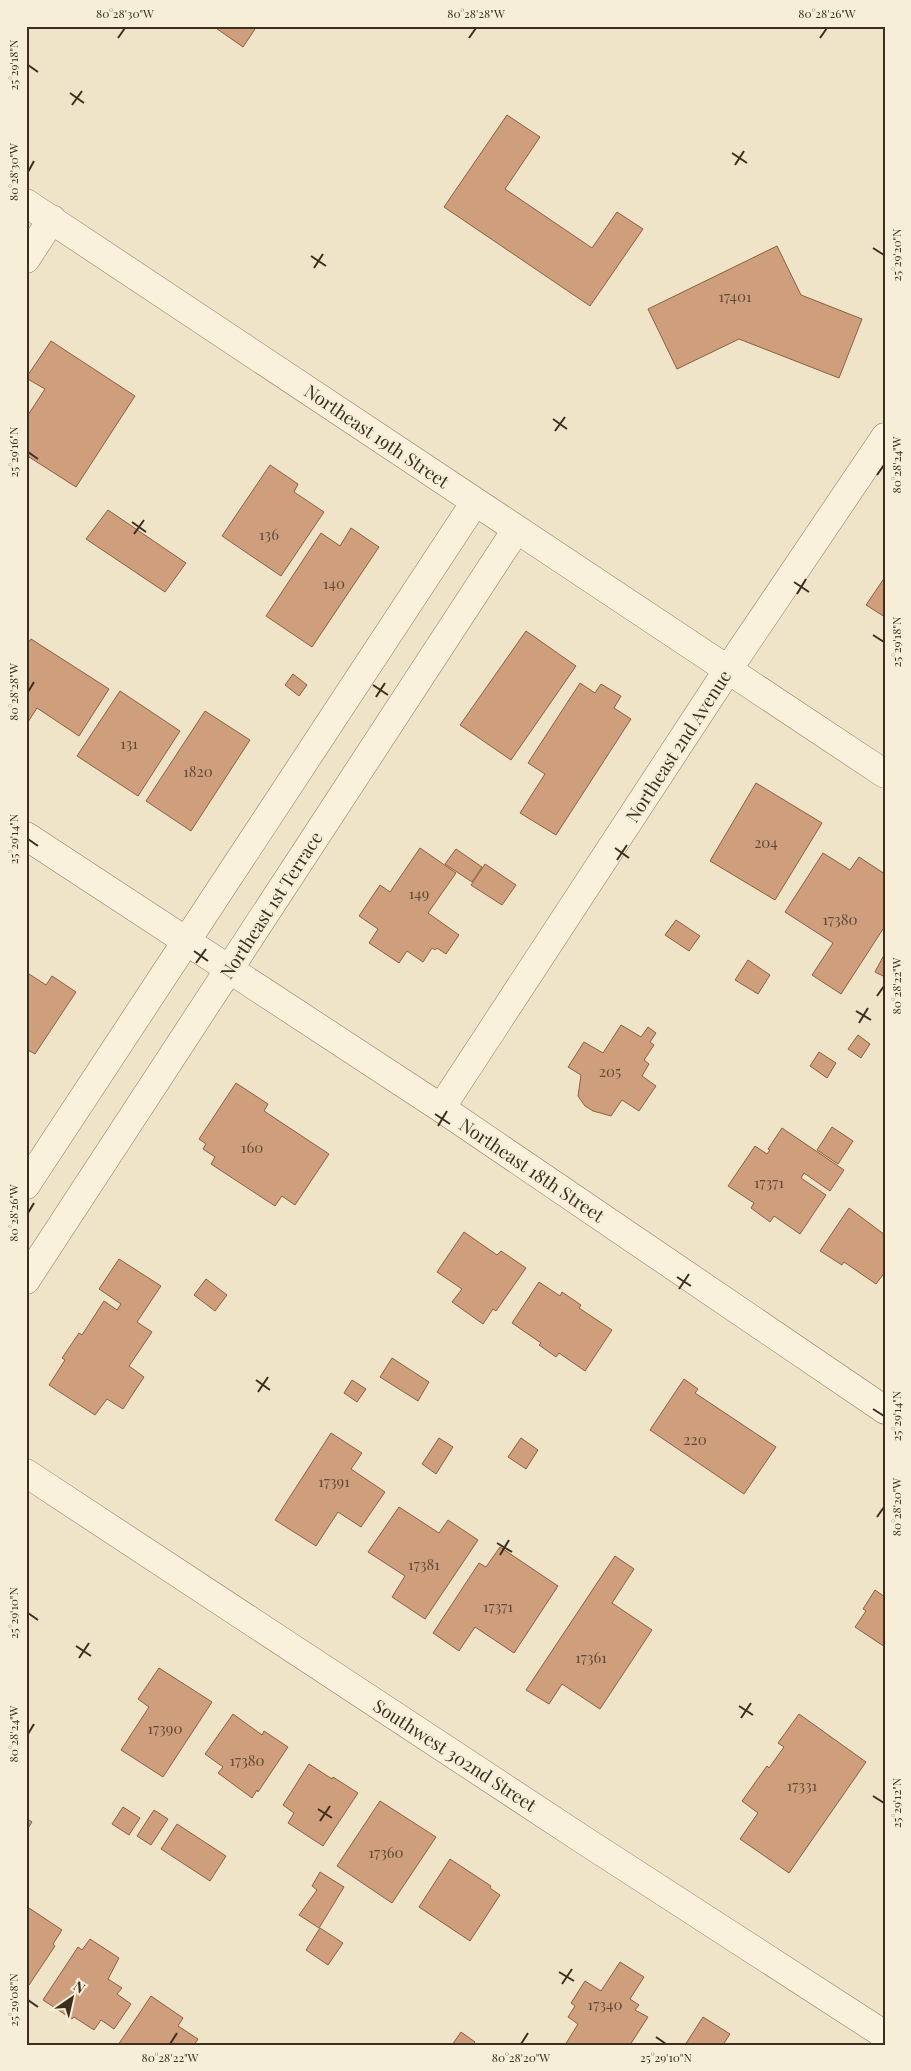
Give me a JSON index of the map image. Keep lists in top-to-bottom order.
{
  "streets": {
    "street": [
      "Northeast 19th Street",
      "Northeast 2nd Avenue",
      "Northeast 1st Terrace",
      "Northeast 18th Street",
      "Southwest 302nd Street"
    ]
  },
  "crossings": [
    ["Northeast 19th Street", "Northeast 2nd Avenue"],
    ["Northeast 19th Street", "Northeast 1st Terrace"],
    ["Northeast 2nd Avenue", "Northeast 18th Street"],
    ["Northeast 1st Terrace", "Northeast 18th Street"]
  ],
  "house_numbers": [
    "17401",
    "136",
    "140",
    "131",
    "1820",
    "204",
    "149",
    "17380",
    "205",
    "160",
    "17371",
    "220",
    "17391",
    "17381",
    "17371",
    "17361",
    "17390",
    "17380",
    "17331",
    "17360",
    "17340"
  ],
  "north": "top right",
  "coordinates": [
    "80°28'30\"W",
    "80°28'28\"W",
    "80°28'26\"W",
    "25°29'18\"N",
    "25°29'20\"N",
    "25°29'16\"N",
    "80°28'24\"W",
    "25°29'14\"N",
    "80°28'22\"W",
    "80°28'20\"W",
    "25°29'10\"N",
    "25°29'12\"N",
    "25°29'08\"N"
  ]
}
